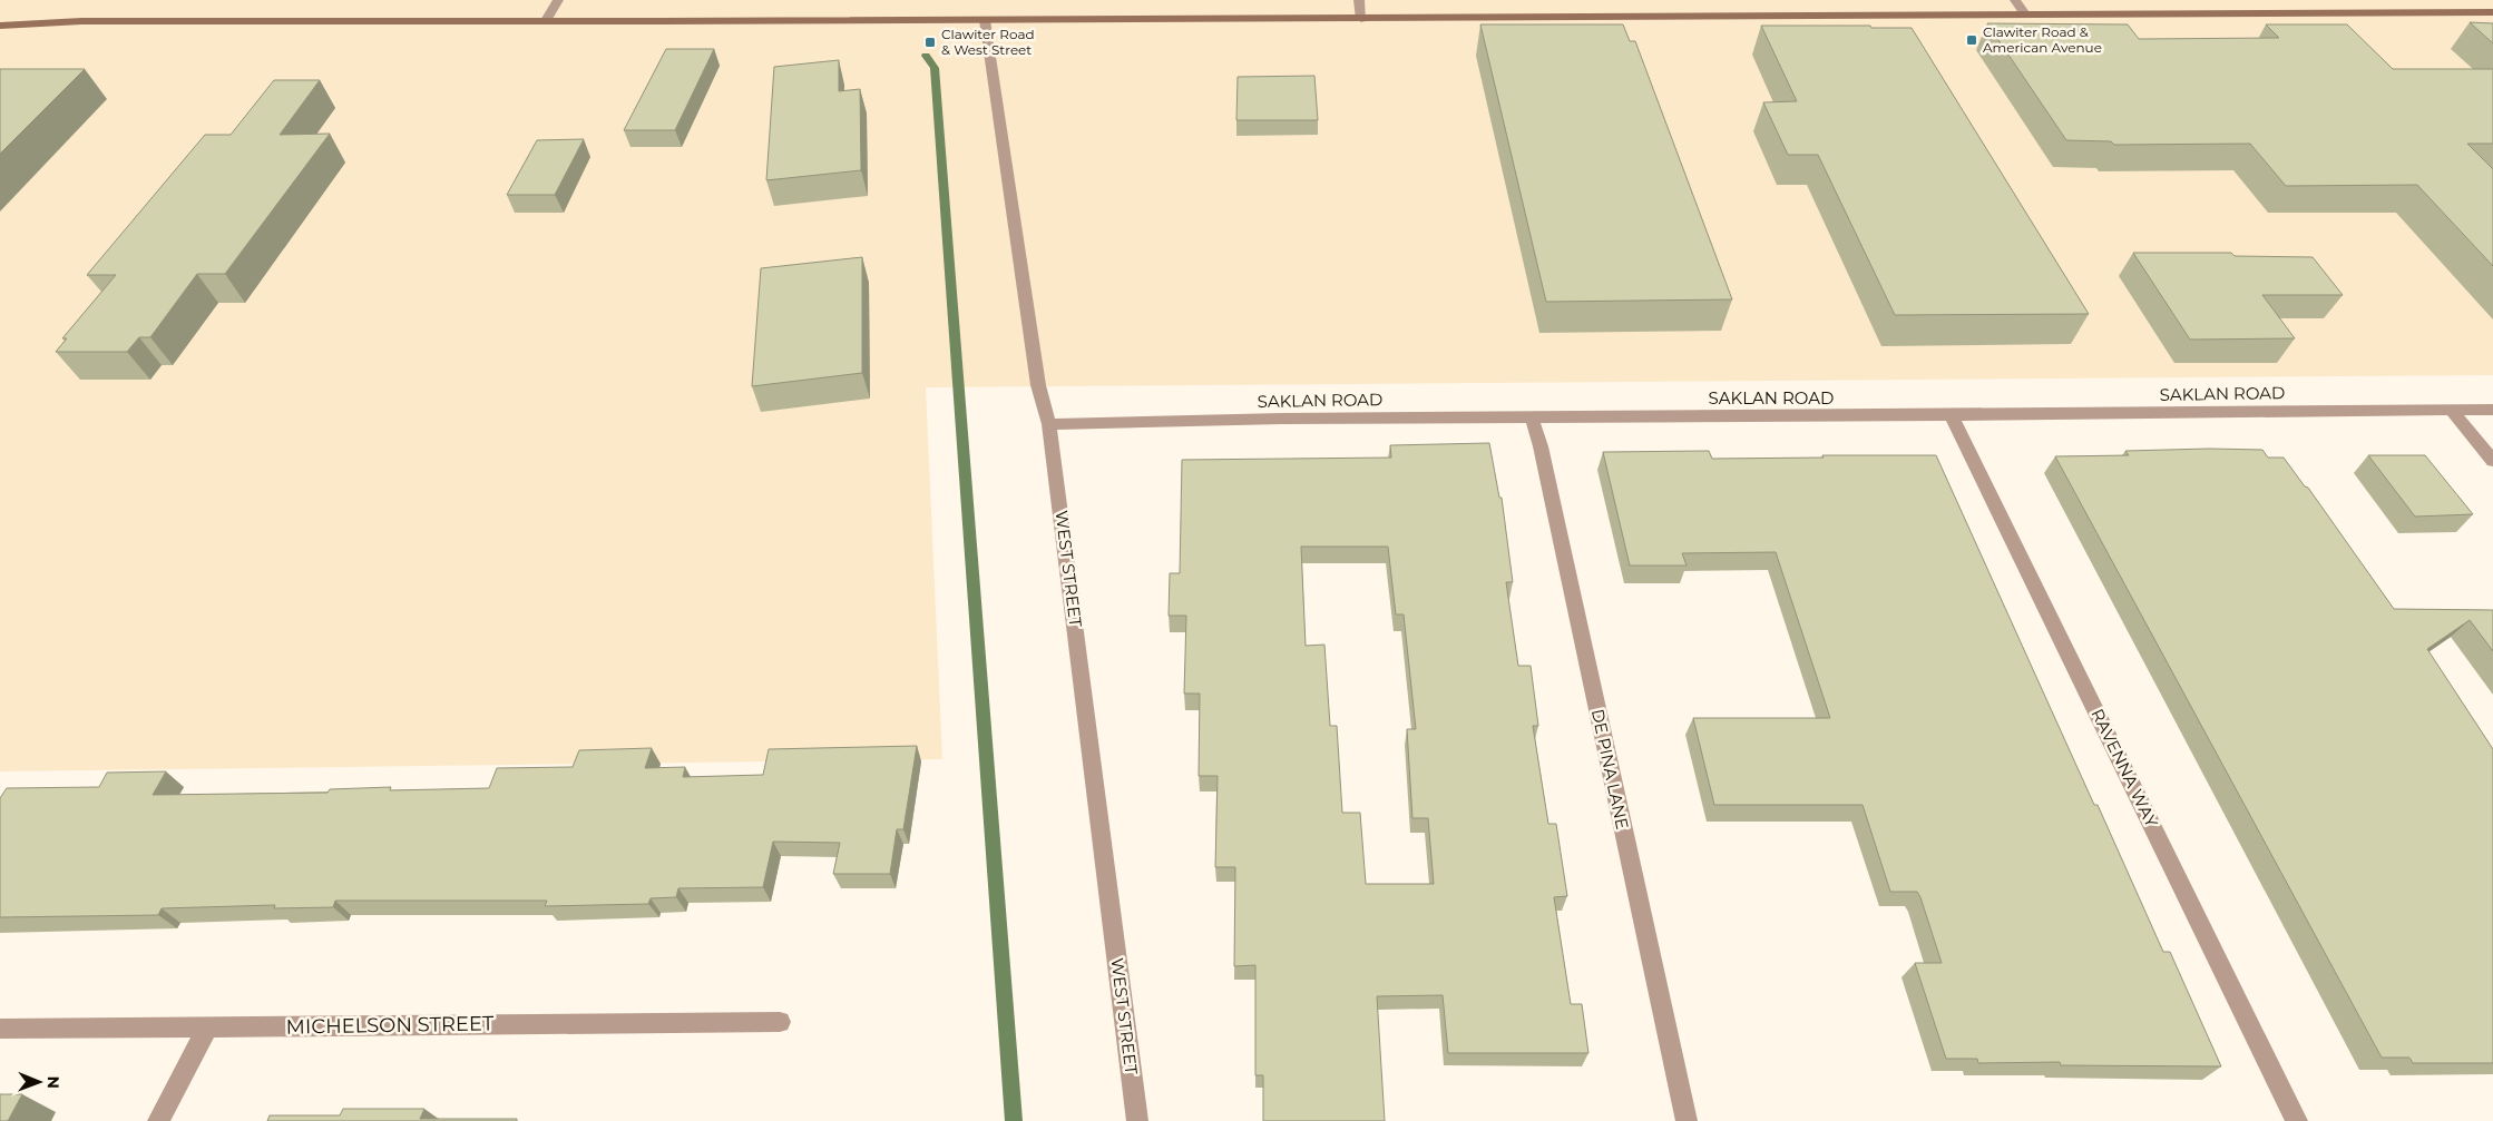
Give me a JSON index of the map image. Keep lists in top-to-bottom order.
{
  "streets": {
    "street": [
      "SAKLAN ROAD",
      "WEST STREET",
      "RAVENNA WAY",
      "DE PINA LANE",
      "MICHELSON STREET"
    ]
  },
  "crossings": [
    ["SAKLAN ROAD", "WEST STREET"],
    ["SAKLAN ROAD", "RAVENNA WAY"],
    ["SAKLAN ROAD", "DE PINA LANE"]
  ],
  "places": {
    "transit": ["Clawiter Road & American Avenue", "Clawiter Road & West Street"]
  },
  "north": "right"
}
